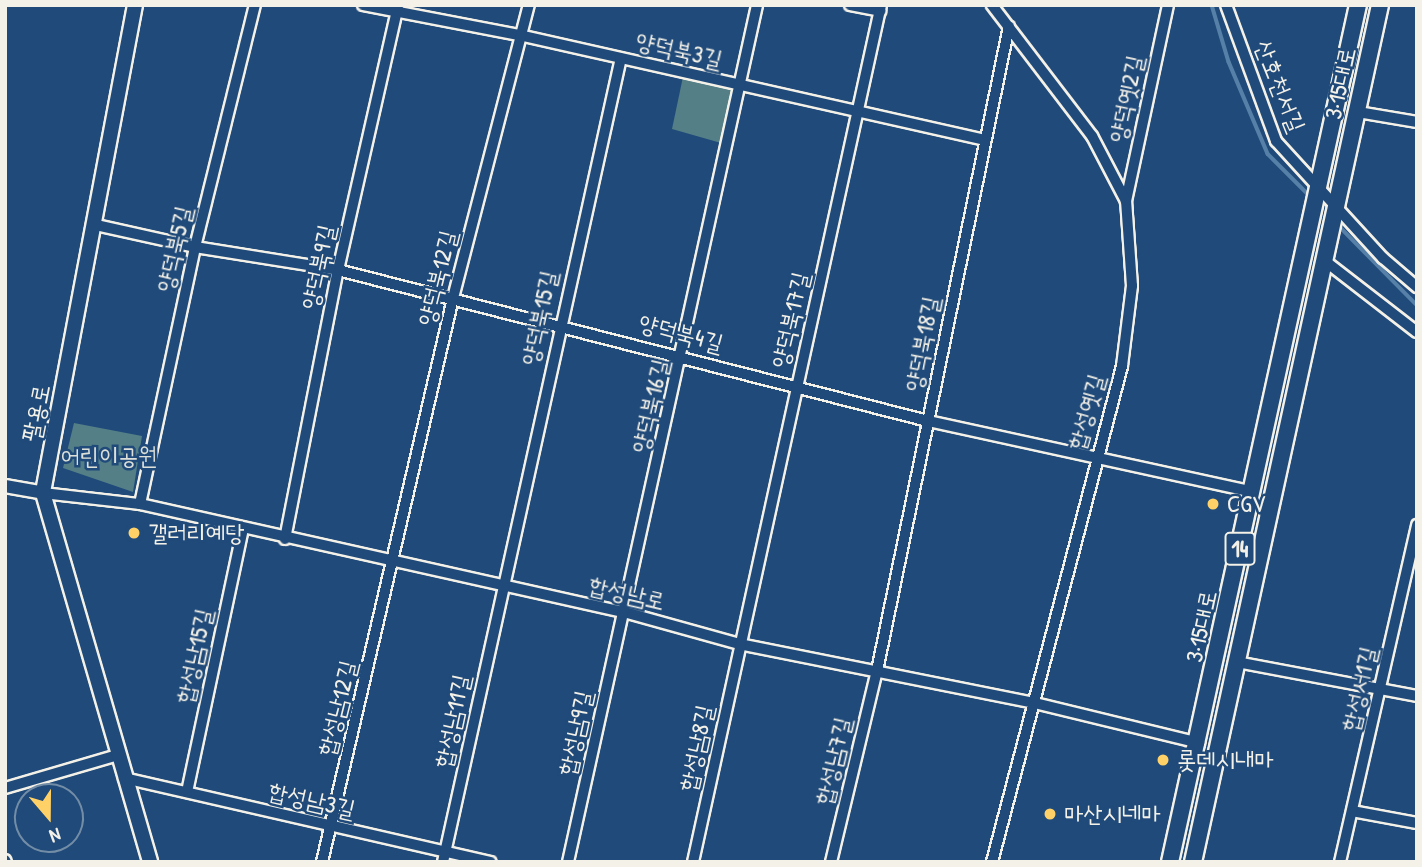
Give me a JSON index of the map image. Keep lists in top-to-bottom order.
{
  "streets": {
    "main road": ["3·15대로", "팔용로", "14"],
    "street": [
      "양덕북3길",
      "산호천서길",
      "양덕옛2길",
      "양덕북5길",
      "양덕북9길",
      "양덕북12길",
      "양덕북15길",
      "양덕북17길",
      "양덕북4길",
      "양덕북18길",
      "양덕북16길",
      "합성옛길",
      "합성남로",
      "합성남15길",
      "합성서1길",
      "합성남12길",
      "합성남11길",
      "합성남9길",
      "합성남8길",
      "합성남7길",
      "합성남3길"
    ]
  },
  "crossings": [
    ["양덕북3길", "양덕북9길"],
    ["양덕북3길", "양덕북12길"],
    ["양덕북3길", "양덕북15길"],
    ["양덕북3길", "양덕북17길"],
    ["양덕북3길", "양덕북18길"],
    ["양덕북3길", "양덕북16길"],
    ["3·15대로", "산호천서길"],
    ["3·15대로", "양덕북4길"],
    ["3·15대로", "14"],
    ["3·15대로", "합성남로"],
    ["산호천서길", "14"],
    ["양덕옛2길", "합성옛길"],
    ["양덕북5길", "양덕북4길"],
    ["양덕북5길", "합성남로"],
    ["양덕북9길", "양덕북4길"],
    ["양덕북9길", "합성남로"],
    ["양덕북12길", "양덕북4길"],
    ["양덕북12길", "합성남로"],
    ["양덕북12길", "합성남12길"],
    ["양덕북15길", "양덕북4길"],
    ["양덕북15길", "합성남로"],
    ["양덕북15길", "합성남11길"],
    ["양덕북17길", "양덕북4길"],
    ["양덕북17길", "합성남로"],
    ["양덕북17길", "합성남8길"],
    ["양덕북4길", "양덕북18길"],
    ["양덕북4길", "양덕북16길"],
    ["양덕북4길", "합성옛길"],
    ["양덕북4길", "팔용로"],
    ["양덕북18길", "합성옛길"],
    ["양덕북18길", "합성남로"],
    ["양덕북18길", "합성남7길"],
    ["양덕북16길", "합성남로"],
    ["양덕북16길", "합성남9길"],
    ["합성옛길", "합성남로"],
    ["팔용로", "합성남로"],
    ["팔용로", "합성남3길"],
    ["합성남로", "합성남15길"],
    ["합성남로", "합성남12길"],
    ["합성남로", "합성남11길"],
    ["합성남로", "합성남9길"],
    ["합성남로", "합성남8길"],
    ["합성남로", "합성남7길"],
    ["합성남15길", "합성남3길"],
    ["합성남12길", "합성남3길"],
    ["합성남11길", "합성남3길"]
  ],
  "parks": ["어린이공원"],
  "places": [
    "CGV",
    "갤러리예당",
    "롯데시내마",
    "마산시네마"
  ],
  "north": "bottom"
}
